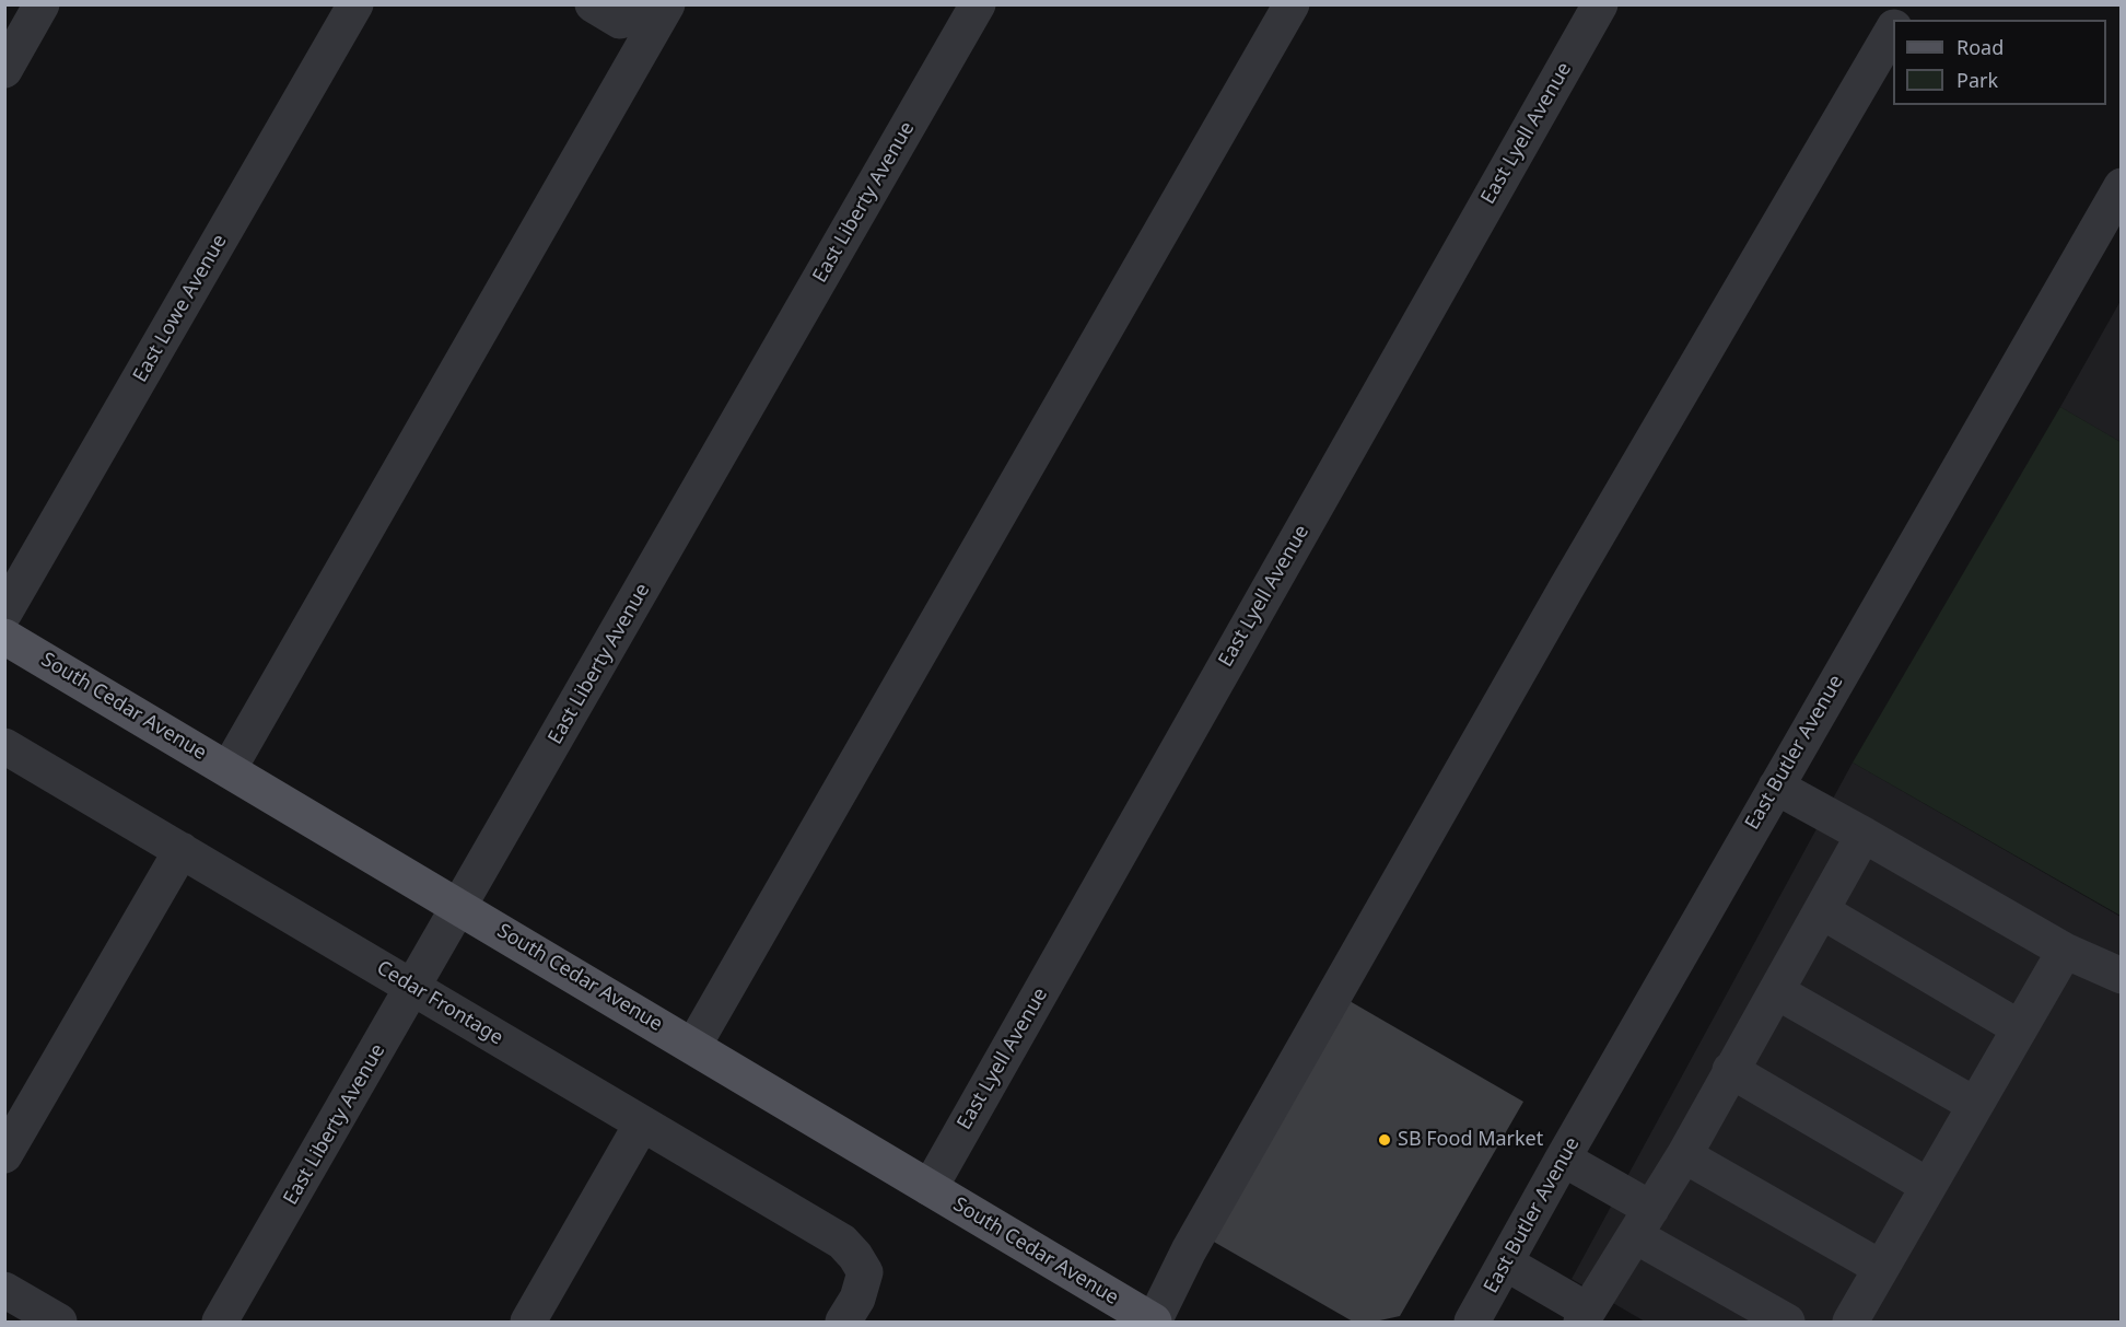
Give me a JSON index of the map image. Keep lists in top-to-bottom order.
{
  "streets": {
    "main road": ["South Cedar Avenue"],
    "street": [
      "East Lyell Avenue",
      "East Liberty Avenue",
      "East Lowe Avenue",
      "East Butler Avenue",
      "Cedar Frontage"
    ]
  },
  "crossings": [
    ["East Lyell Avenue", "South Cedar Avenue"],
    ["East Liberty Avenue", "South Cedar Avenue"],
    ["East Liberty Avenue", "Cedar Frontage"]
  ],
  "places": ["SB Food Market"],
  "legend": ["Road", "Park"]
}
